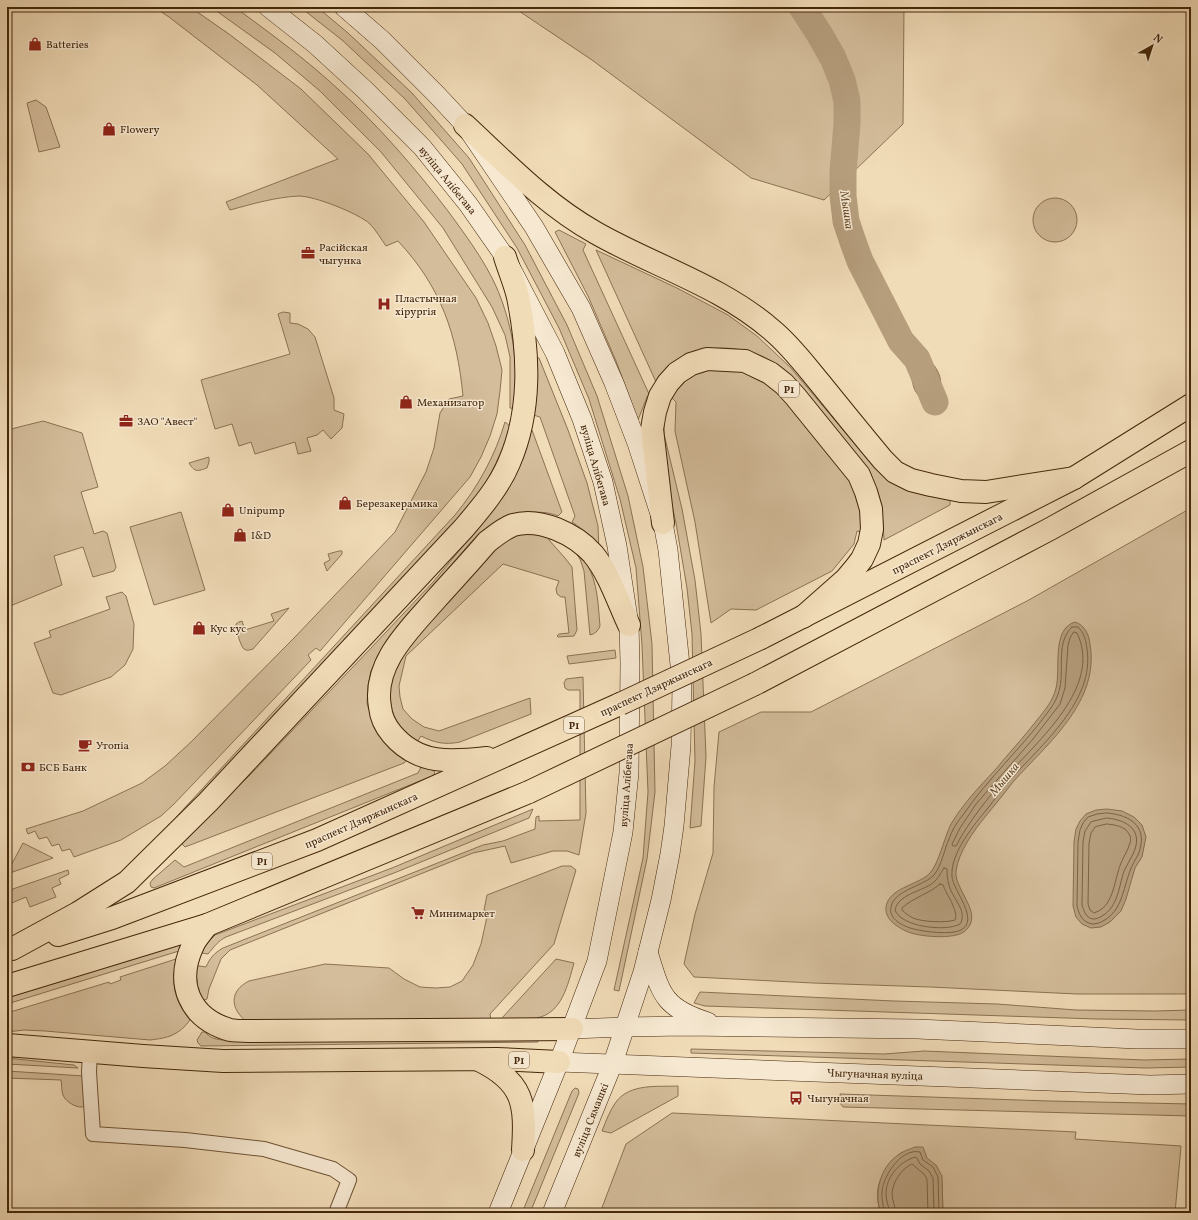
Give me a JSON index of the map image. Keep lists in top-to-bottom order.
{
  "streets": {
    "main road": [
      "вуліца Алібегава",
      "Р1",
      "праспект Дзяржынскага",
      "Чыгуначная вуліца",
      "вуліца Сямашкі"
    ]
  },
  "crossings": [
    ["Р1", "праспект Дзяржынскага"],
    ["Р1", "Чыгуначная вуліца"],
    ["Чыгуначная вуліца", "вуліца Сямашкі"]
  ],
  "water": ["Мышка"],
  "places": {
    "shop": [
      "Batteries",
      "Flowery",
      "Механизатор",
      "Березакерамика",
      "Unipump",
      "I&D",
      "Кус кус"
    ],
    "office": ["Расійская чыгунка", "ЗАО \"Авест\""],
    "hospital": ["Пластычная хірургія"],
    "cafe": ["Утопiа"],
    "bank": ["БСБ Банк"],
    "supermarket": ["Минимаркет"],
    "bus stop": ["Чыгуначная"]
  },
  "north": "top right"
}
